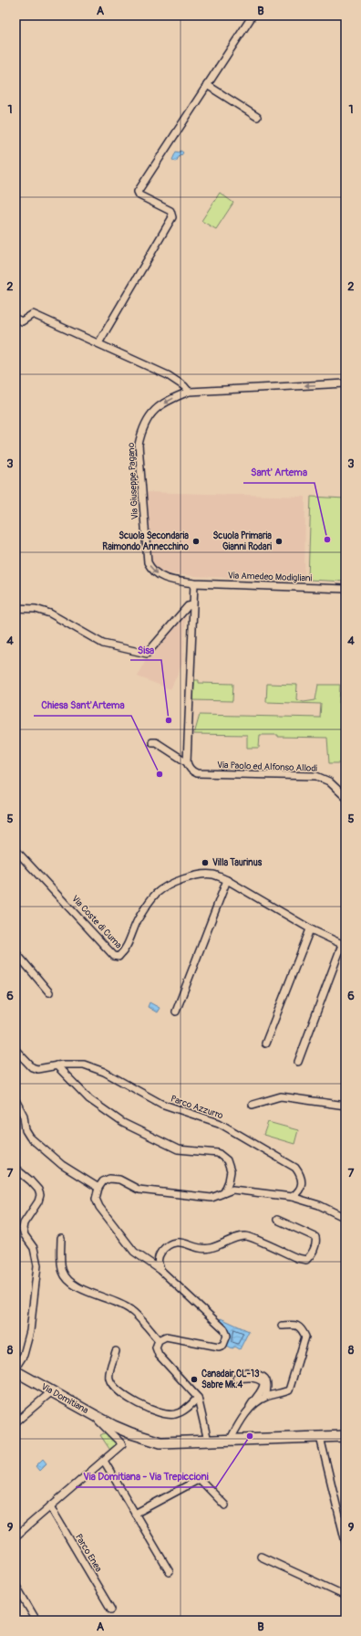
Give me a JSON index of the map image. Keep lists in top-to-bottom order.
{
  "streets": {
    "main road": ["Via Domitiana"],
    "street": [
      "Via Giuseppe Pagano",
      "Via Amedeo Modigliani",
      "Via Paolo ed Alfonso Allodi",
      "Via Coste di Cuma",
      "Parco Azzurro",
      "Parco Enea"
    ]
  },
  "crossings": [
    ["Via Giuseppe Pagano", "Via Amedeo Modigliani"]
  ],
  "places": [
    "Sant' Artema",
    "Scuola Secondaria Raimondo Annecchino",
    "Scuola Primaria Gianni Rodari",
    "Sisa",
    "Chiesa Sant'Artema",
    "Villa Taurinus",
    "Canadair CL-13 Sabre Mk.4",
    "Via Domitiana - Via Trepiccioni"
  ],
  "grid": {
    "columns": ["A", "B"],
    "rows": [
      "1",
      "2",
      "3",
      "4",
      "5",
      "6",
      "7",
      "8",
      "9"
    ]
  }
}
